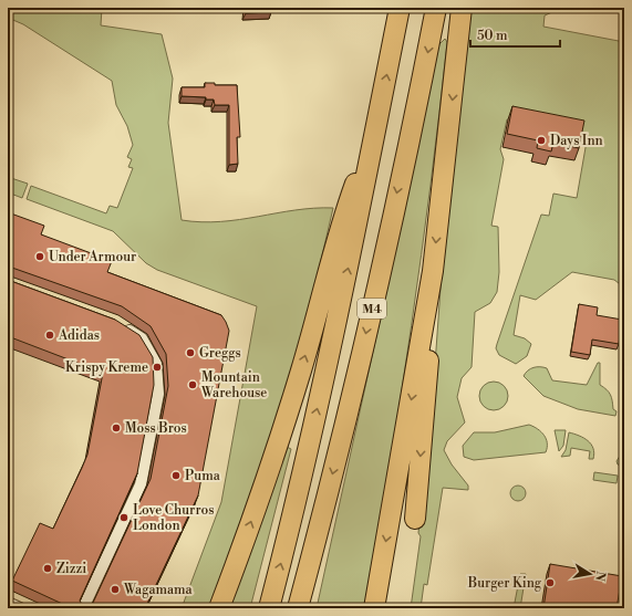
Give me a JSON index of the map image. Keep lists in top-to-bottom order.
{
  "streets": {
    "highway": ["M4"]
  },
  "places": [
    "Days Inn",
    "Under Armour",
    "Adidas",
    "Greggs",
    "Krispy Kreme",
    "Mountain Warehouse",
    "Moss Bros",
    "Puma",
    "Love Churros London",
    "Zizzi",
    "Burger King",
    "Wagamama"
  ],
  "scale_bar": "50 m",
  "north": "right"
}
